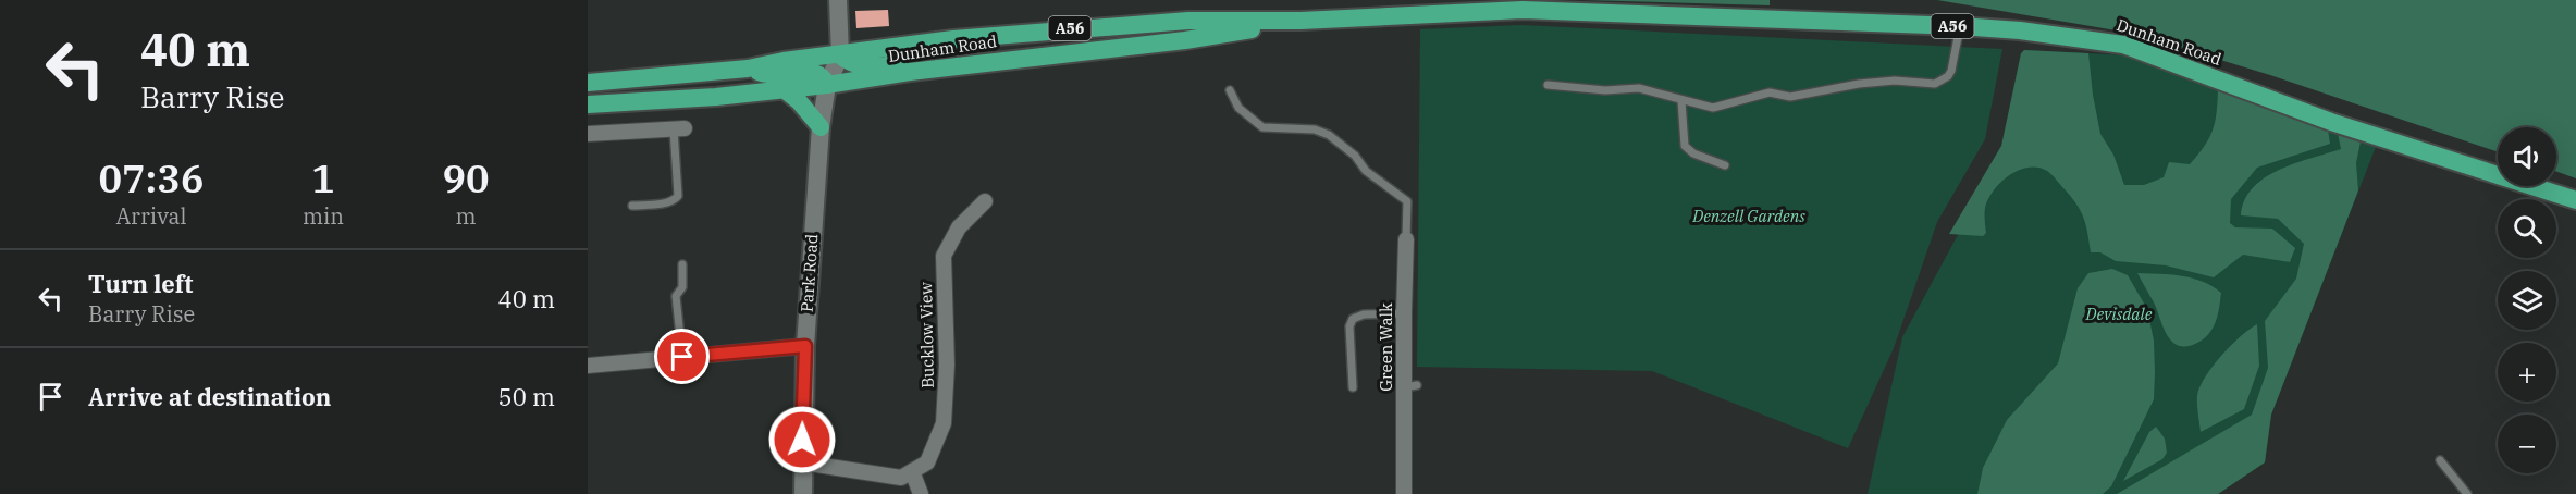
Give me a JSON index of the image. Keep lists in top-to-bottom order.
{
  "streets": {
    "highway": ["A56", "Dunham Road"],
    "main road": ["Park Road"],
    "street": ["Bucklow View", "Green Walk"]
  },
  "crossings": [
    ["Dunham Road", "Park Road"]
  ],
  "parks": ["Denzell Gardens", "Devisdale"],
  "page": {
    "turn": ["40 m", "Barry Rise"],
    "map_buttons": ["+", "−"],
    "eta": [
      "07:36",
      "Arrival",
      "1",
      "min",
      "90",
      "m"
    ],
    "list": [
      {
        "name": "Turn left",
        "note": "Barry Rise",
        "value": "40 m"
      },
      {
        "name": "Arrive at destination",
        "value": "50 m"
      }
    ]
  }
}
